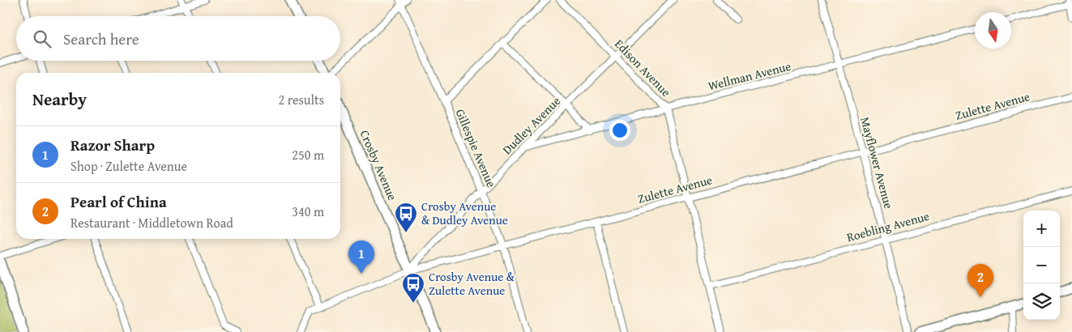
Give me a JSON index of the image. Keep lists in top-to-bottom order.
{
  "streets": {
    "street": [
      "Edison Avenue",
      "Wellman Avenue",
      "Zulette Avenue",
      "Dudley Avenue",
      "Gillespie Avenue",
      "Mayflower Avenue",
      "Crosby Avenue",
      "Roebling Avenue"
    ]
  },
  "crossings": [
    ["Edison Avenue", "Wellman Avenue"],
    ["Edison Avenue", "Zulette Avenue"],
    ["Edison Avenue", "Dudley Avenue"],
    ["Edison Avenue", "Roebling Avenue"],
    ["Wellman Avenue", "Dudley Avenue"],
    ["Wellman Avenue", "Mayflower Avenue"],
    ["Zulette Avenue", "Dudley Avenue"],
    ["Zulette Avenue", "Gillespie Avenue"],
    ["Zulette Avenue", "Mayflower Avenue"],
    ["Zulette Avenue", "Crosby Avenue"],
    ["Dudley Avenue", "Gillespie Avenue"],
    ["Dudley Avenue", "Crosby Avenue"],
    ["Mayflower Avenue", "Roebling Avenue"]
  ],
  "places": {
    "bus stop": ["Crosby Avenue & Dudley Avenue", "Crosby Avenue & Zulette Avenue"]
  },
  "north": "bottom",
  "page": {
    "search": "Search here",
    "heading": ["Nearby", "2 results"],
    "list": [
      {
        "mark": "1",
        "name": "Razor Sharp",
        "note": "Shop · Zulette Avenue",
        "value": "250 m"
      },
      {
        "mark": "2",
        "name": "Pearl of China",
        "note": "Restaurant · Middletown Road",
        "value": "340 m"
      }
    ],
    "map_buttons": ["+", "−"],
    "pins": ["1", "2"]
  }
}
